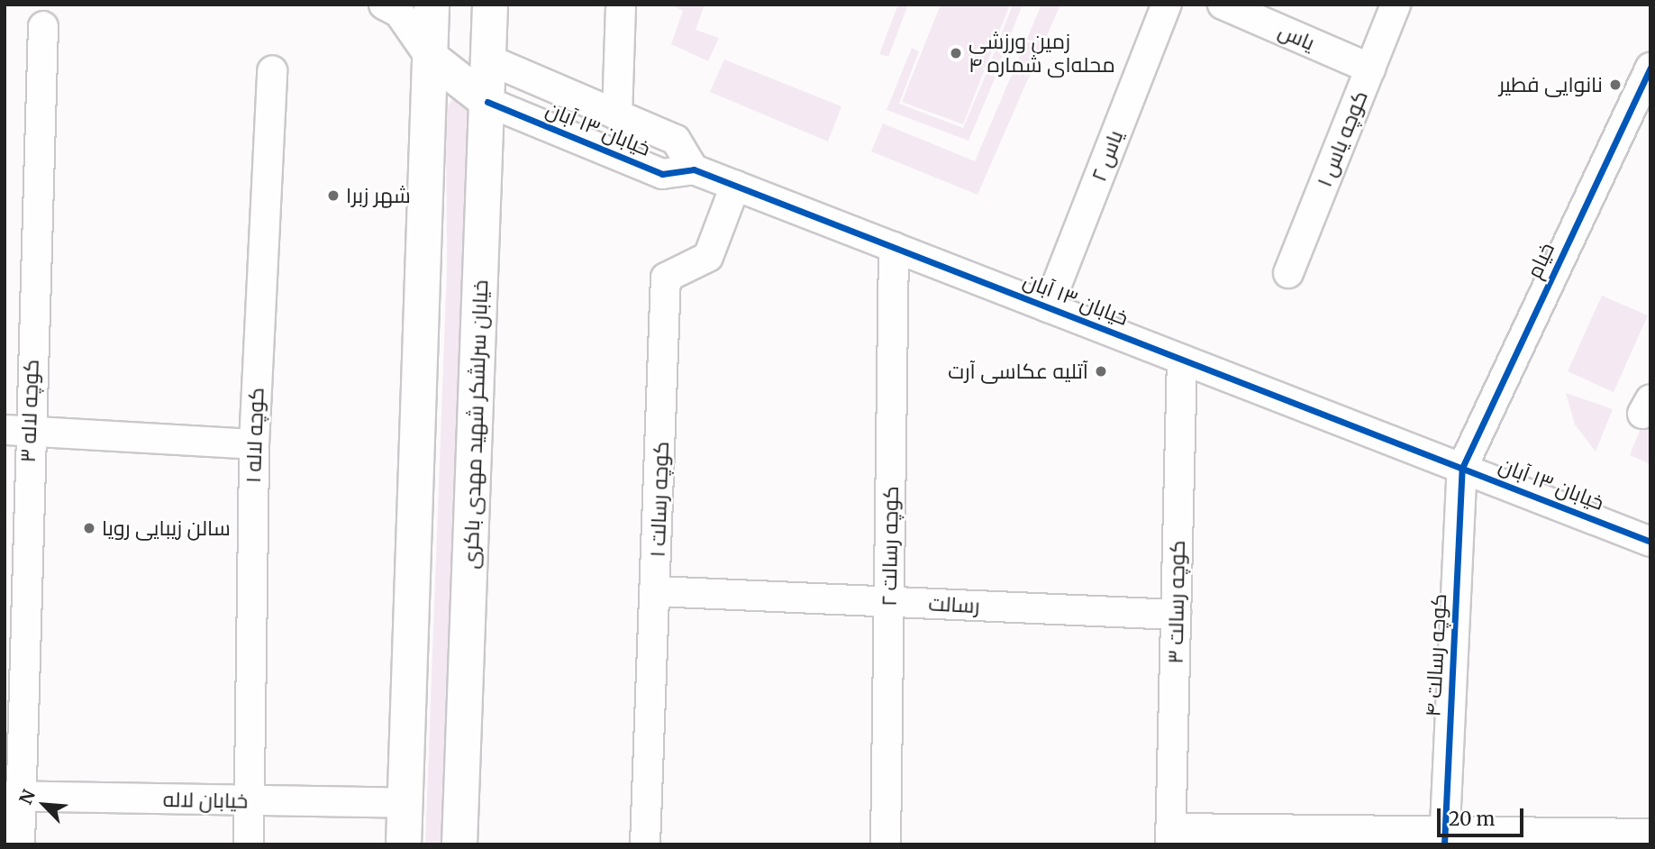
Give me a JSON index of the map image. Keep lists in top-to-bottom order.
{
  "streets": {
    "main road": ["خیابان سرلشکر شهید مهدی باکری"],
    "street": [
      "یاس",
      "خیابان ۱۳ آبان",
      "کوچه یاس ۱",
      "یاس ۲",
      "خیام",
      "کوچه لاله ۳",
      "کوچه لاله ۱",
      "کوچه رسالت ۱",
      "کوچه رسالت ۲",
      "کوچه رسالت ۳",
      "رسالت",
      "کوچه رسالت ۴",
      "خیابان لاله"
    ]
  },
  "crossings": [
    ["یاس", "کوچه یاس ۱"],
    ["خیابان ۱۳ آبان", "یاس ۲"],
    ["خیابان ۱۳ آبان", "خیام"],
    ["خیابان ۱۳ آبان", "خیابان سرلشکر شهید مهدی باکری"],
    ["خیابان ۱۳ آبان", "کوچه رسالت ۱"],
    ["خیابان ۱۳ آبان", "کوچه رسالت ۲"],
    ["خیابان ۱۳ آبان", "کوچه رسالت ۳"],
    ["خیابان ۱۳ آبان", "کوچه رسالت ۴"],
    ["خیام", "کوچه رسالت ۴"],
    ["کوچه لاله ۳", "خیابان لاله"],
    ["کوچه لاله ۱", "خیابان لاله"],
    ["کوچه رسالت ۱", "رسالت"],
    ["کوچه رسالت ۲", "رسالت"],
    ["کوچه رسالت ۳", "رسالت"]
  ],
  "places": [
    "زمین ورزشی محله‌ای شماره ۴",
    "نانوایی فطیر",
    "شهر زبرا",
    "آتلیه عکاسی آرت",
    "سالن زیبایی رویا"
  ],
  "scale_bar": "20 m",
  "north": "top left"
}
